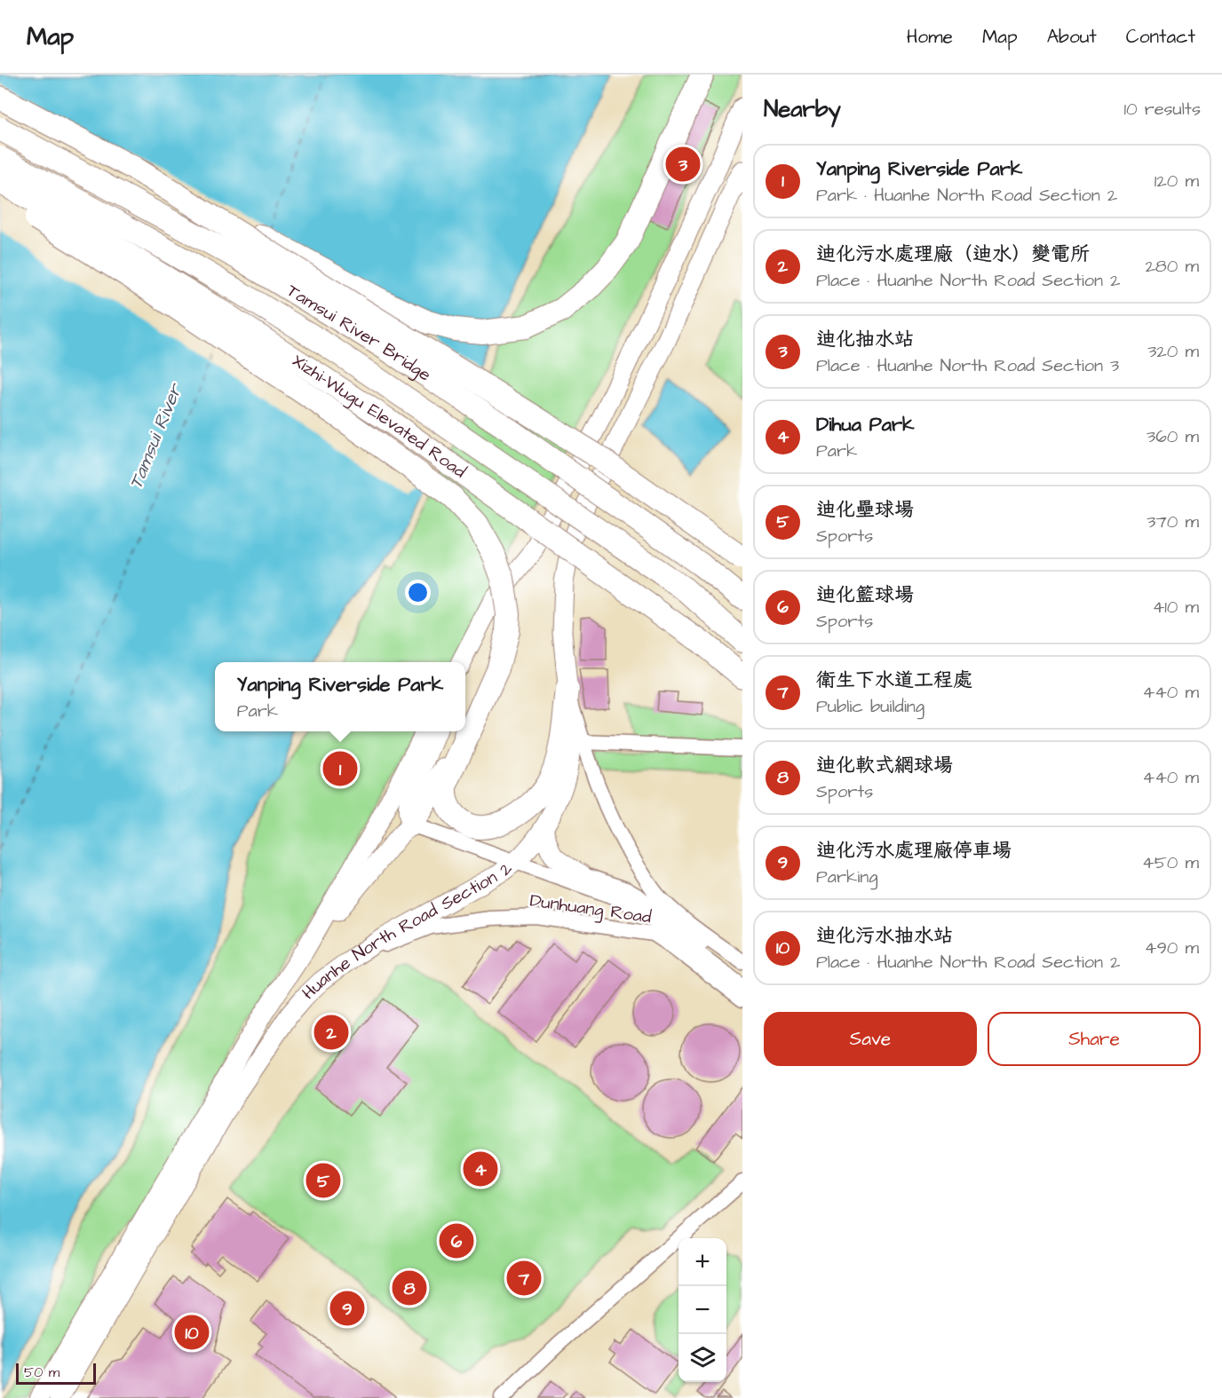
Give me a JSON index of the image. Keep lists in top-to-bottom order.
{
  "streets": {
    "highway": ["Tamsui River Bridge", "Xizhi-Wugu Elevated Road"],
    "main road": ["Huanhe North Road Section 2"],
    "street": ["Dunhuang Road"]
  },
  "crossings": [
    ["Dunhuang Road", "Huanhe North Road Section 2"]
  ],
  "water": ["Tamsui River"],
  "scale_bar": "50 m",
  "page": {
    "header": "Map",
    "nav": [
      "Home",
      "Map",
      "About",
      "Contact"
    ],
    "heading": ["Nearby", "10 results"],
    "list": [
      {
        "mark": "1",
        "name": "Yanping Riverside Park",
        "note": "Park · Huanhe North Road Section 2",
        "value": "120 m"
      },
      {
        "mark": "2",
        "name": "迪化污水處理廠（迪水）變電所",
        "note": "Place · Huanhe North Road Section 2",
        "value": "280 m"
      },
      {
        "mark": "3",
        "name": "迪化抽水站",
        "note": "Place · Huanhe North Road Section 3",
        "value": "320 m"
      },
      {
        "mark": "4",
        "name": "Dihua Park",
        "note": "Park",
        "value": "360 m"
      },
      {
        "mark": "5",
        "name": "迪化壘球場",
        "note": "Sports",
        "value": "370 m"
      },
      {
        "mark": "6",
        "name": "迪化籃球場",
        "note": "Sports",
        "value": "410 m"
      },
      {
        "mark": "7",
        "name": "衛生下水道工程處",
        "note": "Public building",
        "value": "440 m"
      },
      {
        "mark": "8",
        "name": "迪化軟式網球場",
        "note": "Sports",
        "value": "440 m"
      },
      {
        "mark": "9",
        "name": "迪化汚水處理廠停車場",
        "note": "Parking",
        "value": "450 m"
      },
      {
        "mark": "10",
        "name": "迪化污水抽水站",
        "note": "Place · Huanhe North Road Section 2",
        "value": "490 m"
      }
    ],
    "pins": [
      "3",
      "1",
      "2",
      "4",
      "5",
      "6",
      "7",
      "8",
      "9",
      "10"
    ],
    "popup": ["Yanping Riverside Park", "Park"],
    "buttons": ["Save", "Share"],
    "map_buttons": ["+", "−"],
    "scale": "50 m"
  }
}
